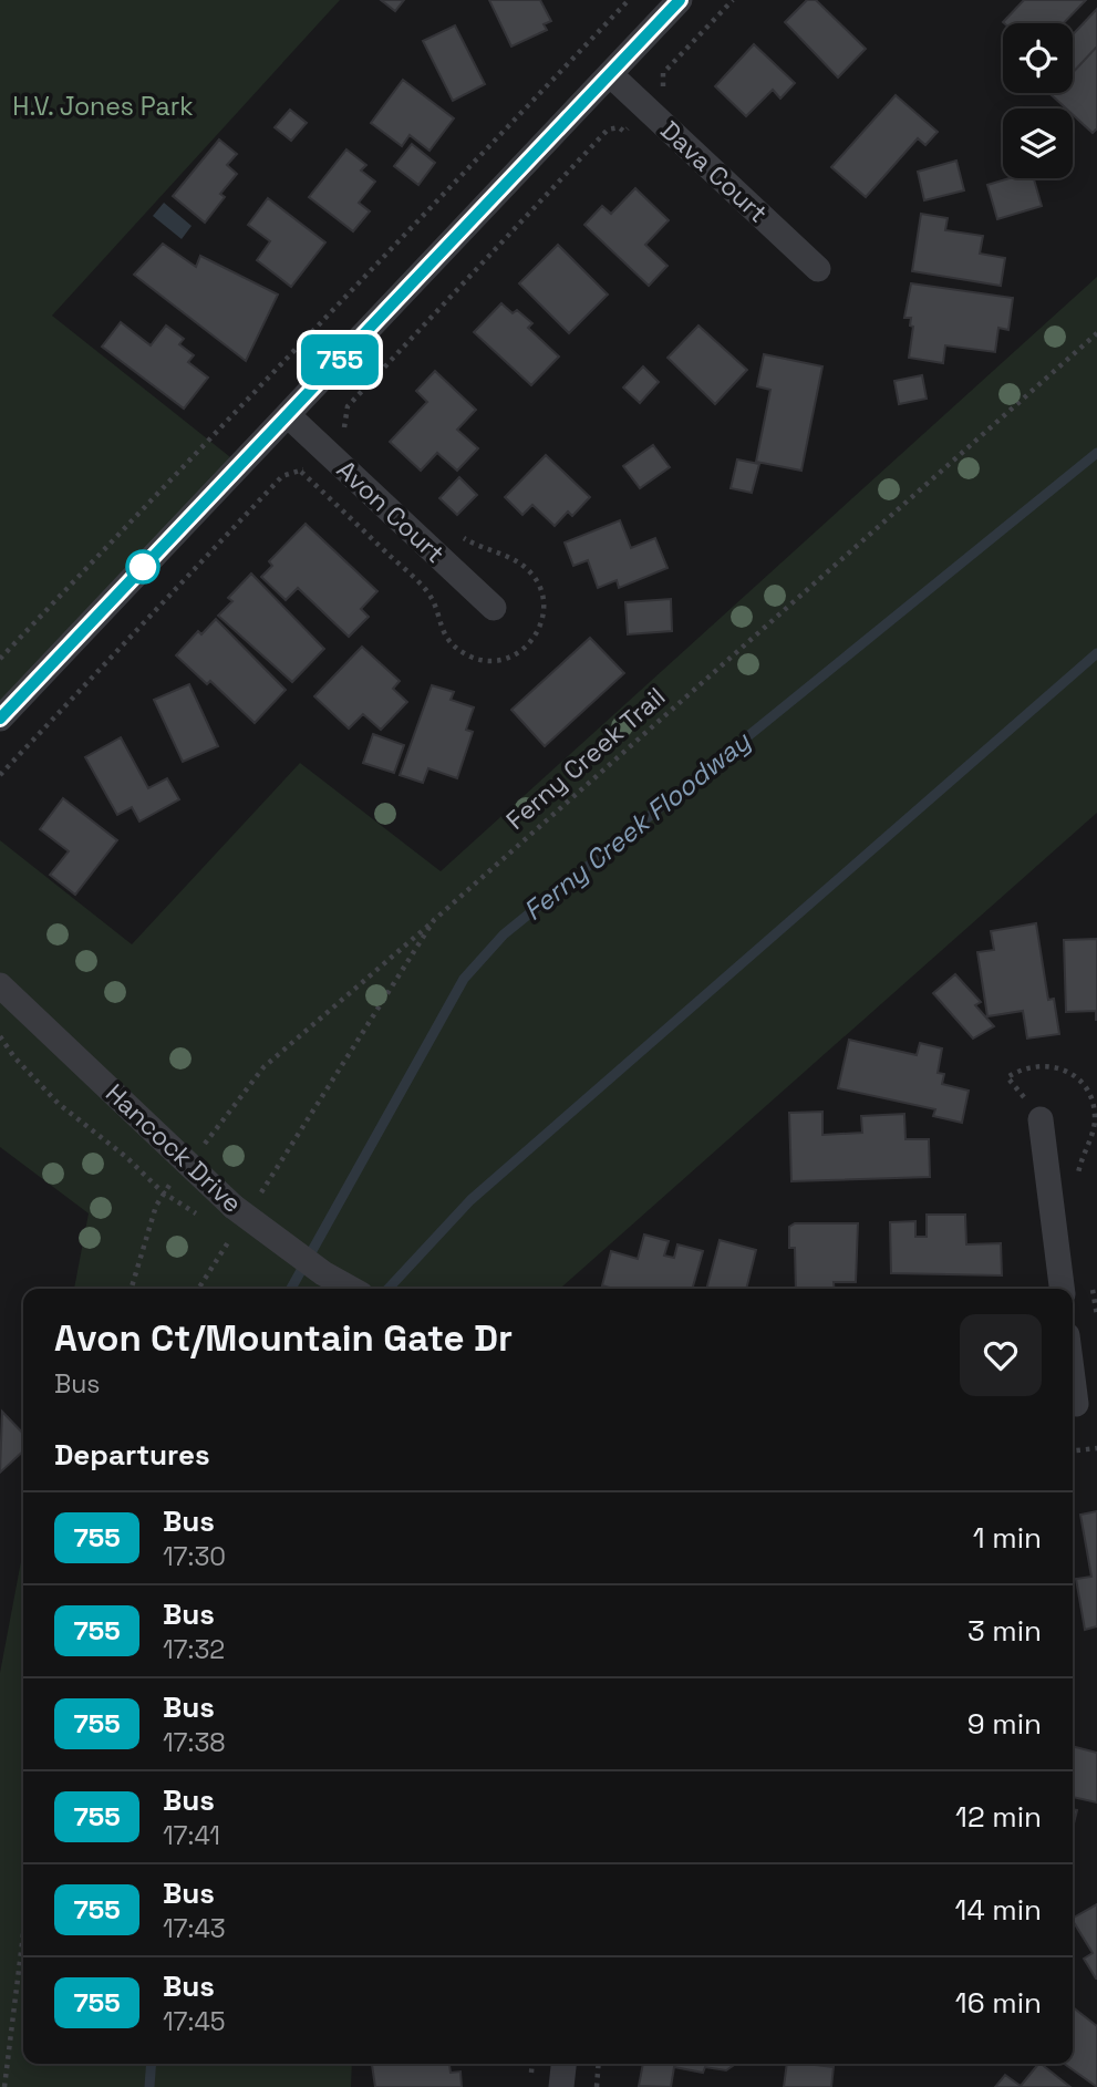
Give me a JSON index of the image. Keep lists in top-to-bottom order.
{
  "streets": {
    "street": ["Dava Court", "Avon Court", "Hancock Drive"],
    "path": ["Ferny Creek Trail"]
  },
  "crossings": [
    ["Ferny Creek Trail", "Hancock Drive"]
  ],
  "water": ["Ferny Creek Floodway"],
  "parks": ["H.V. Jones Park"],
  "lines": ["bus line 755"],
  "page": {
    "on_map": "755",
    "heading": [
      ["Avon Ct/Mountain Gate Dr", "Bus"],
      "Departures"
    ],
    "list": [
      {
        "mark": "755",
        "name": "Bus",
        "note": "17:30",
        "value": "1 min"
      },
      {
        "mark": "755",
        "name": "Bus",
        "note": "17:32",
        "value": "3 min"
      },
      {
        "mark": "755",
        "name": "Bus",
        "note": "17:38",
        "value": "9 min"
      },
      {
        "mark": "755",
        "name": "Bus",
        "note": "17:41",
        "value": "12 min"
      },
      {
        "mark": "755",
        "name": "Bus",
        "note": "17:43",
        "value": "14 min"
      },
      {
        "mark": "755",
        "name": "Bus",
        "note": "17:45",
        "value": "16 min"
      }
    ]
  }
}
